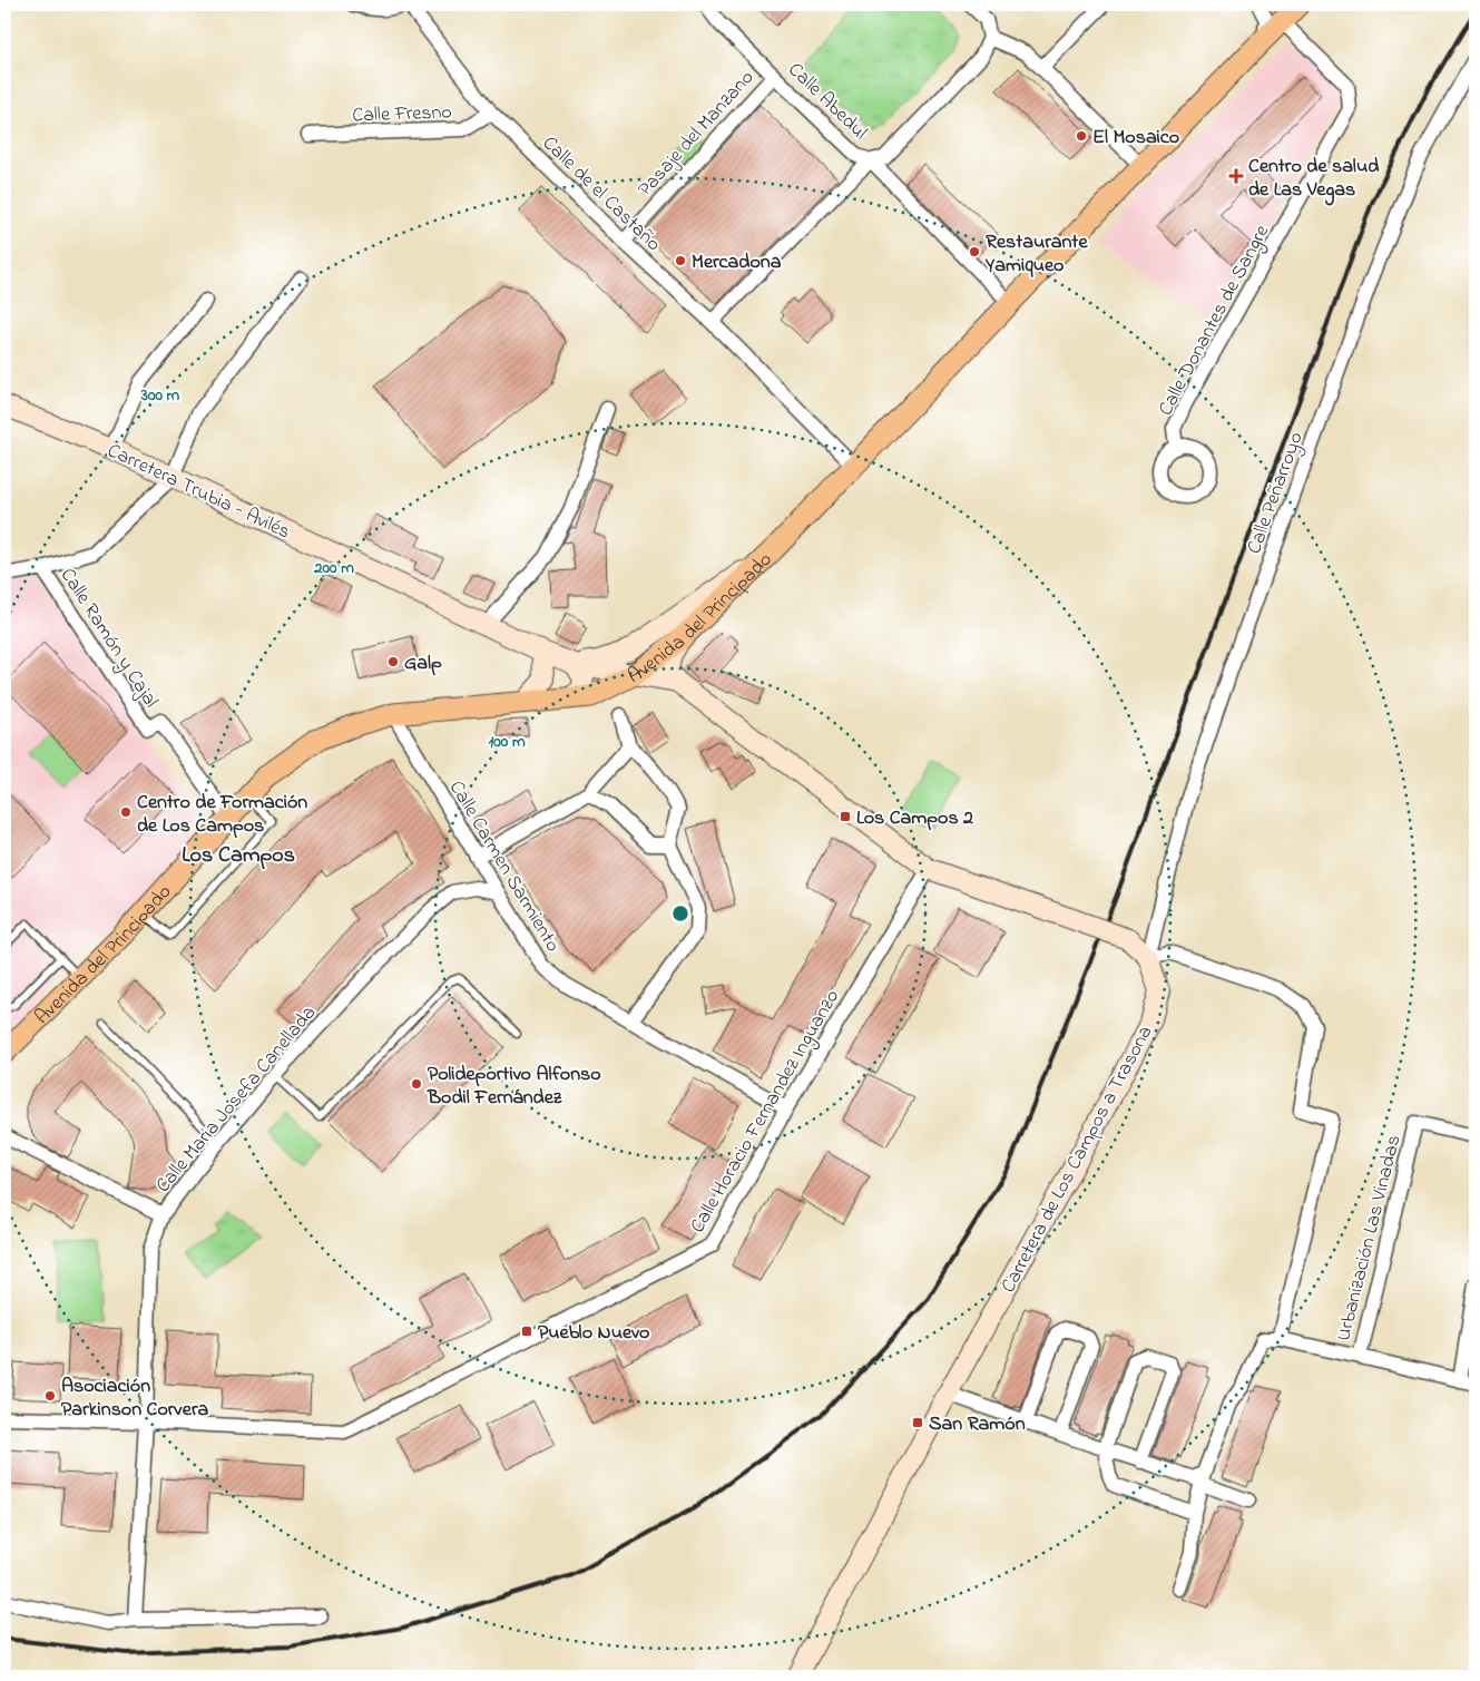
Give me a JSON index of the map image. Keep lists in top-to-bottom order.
{
  "streets": {
    "main road": ["Avenida del Principado"],
    "street": [
      "Calle Abedul",
      "Calle Fresno",
      "Pasaje del Manzano",
      "Calle de el Castaño",
      "Calle Donantes de Sangre",
      "Carretera Trubia - Avilés",
      "Calle Peñarroyo",
      "Calle Ramón y Cajal",
      "Calle Carmen Sarmiento",
      "Calle Maria Josefa Canellada",
      "Calle Horacio Fernandez Inguanzo",
      "Carretera de Los Campos a Trasona",
      "Urbanización Las Vinadas"
    ]
  },
  "crossings": [
    ["Calle Abedul", "Pasaje del Manzano"],
    ["Calle Fresno", "Calle de el Castaño"],
    ["Pasaje del Manzano", "Calle de el Castaño"],
    ["Calle de el Castaño", "Avenida del Principado"],
    ["Calle Donantes de Sangre", "Avenida del Principado"],
    ["Carretera Trubia - Avilés", "Avenida del Principado"],
    ["Calle Peñarroyo", "Carretera de Los Campos a Trasona"],
    ["Avenida del Principado", "Calle Ramón y Cajal"],
    ["Avenida del Principado", "Calle Carmen Sarmiento"],
    ["Calle Carmen Sarmiento", "Calle Maria Josefa Canellada"],
    ["Calle Carmen Sarmiento", "Calle Horacio Fernandez Inguanzo"],
    ["Calle Maria Josefa Canellada", "Calle Horacio Fernandez Inguanzo"]
  ],
  "districts": ["Los Campos"],
  "places": {
    "other": [
      "El Mosaico",
      "Restaurante Yamiqueo",
      "Mercadona",
      "Galp",
      "Centro de Formación de Los Campos",
      "Polideportivo Alfonso Bodil Fernández",
      "Asociación Parkinson Corvera"
    ],
    "health": ["Centro de salud de Las Vegas"],
    "transit": ["Los Campos 2", "Pueblo Nuevo", "San Ramón"]
  },
  "rings": ["300 m", "200 m", "100 m"]
}
